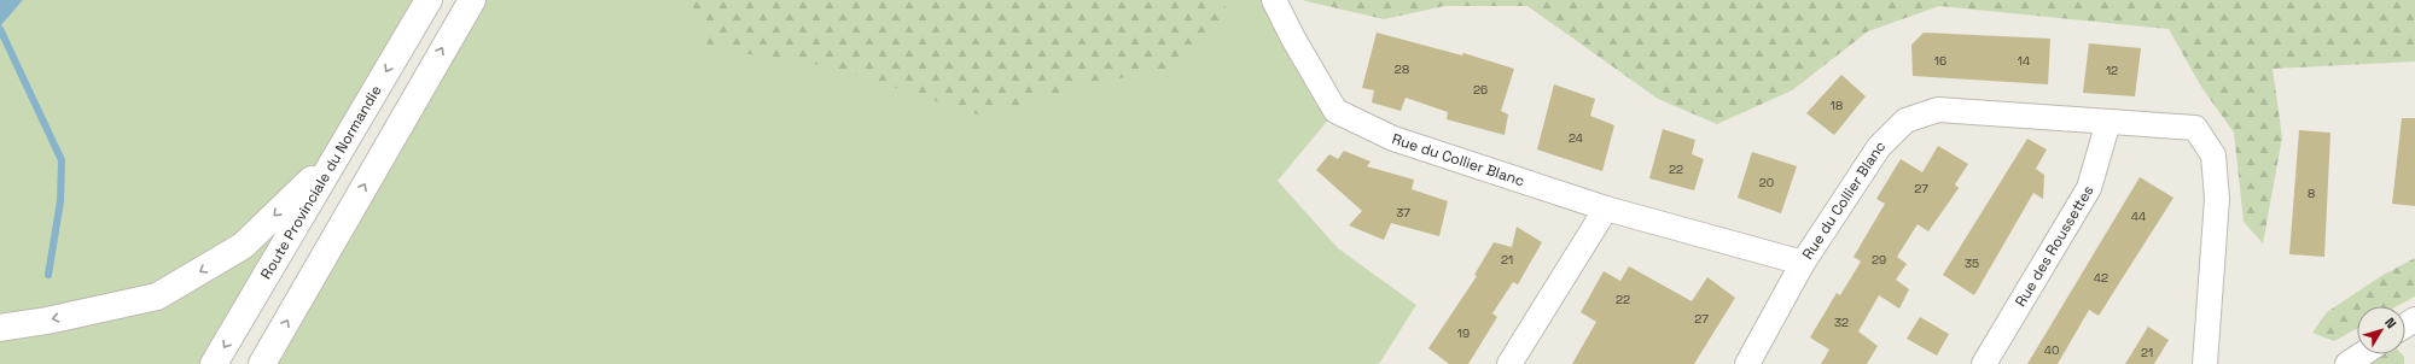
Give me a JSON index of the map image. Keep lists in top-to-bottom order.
{
  "streets": {
    "highway": ["Route Provinciale du Normandie"],
    "street": ["Rue du Collier Blanc", "Rue des Roussettes"]
  },
  "crossings": [
    ["Rue du Collier Blanc", "Rue des Roussettes"]
  ],
  "house_numbers": [
    "16",
    "14",
    "28",
    "12",
    "26",
    "18",
    "24",
    "22",
    "20",
    "27",
    "8",
    "37",
    "44",
    "21",
    "29",
    "35",
    "42",
    "22",
    "27",
    "32",
    "19",
    "40",
    "21"
  ],
  "north": "top right"
}
